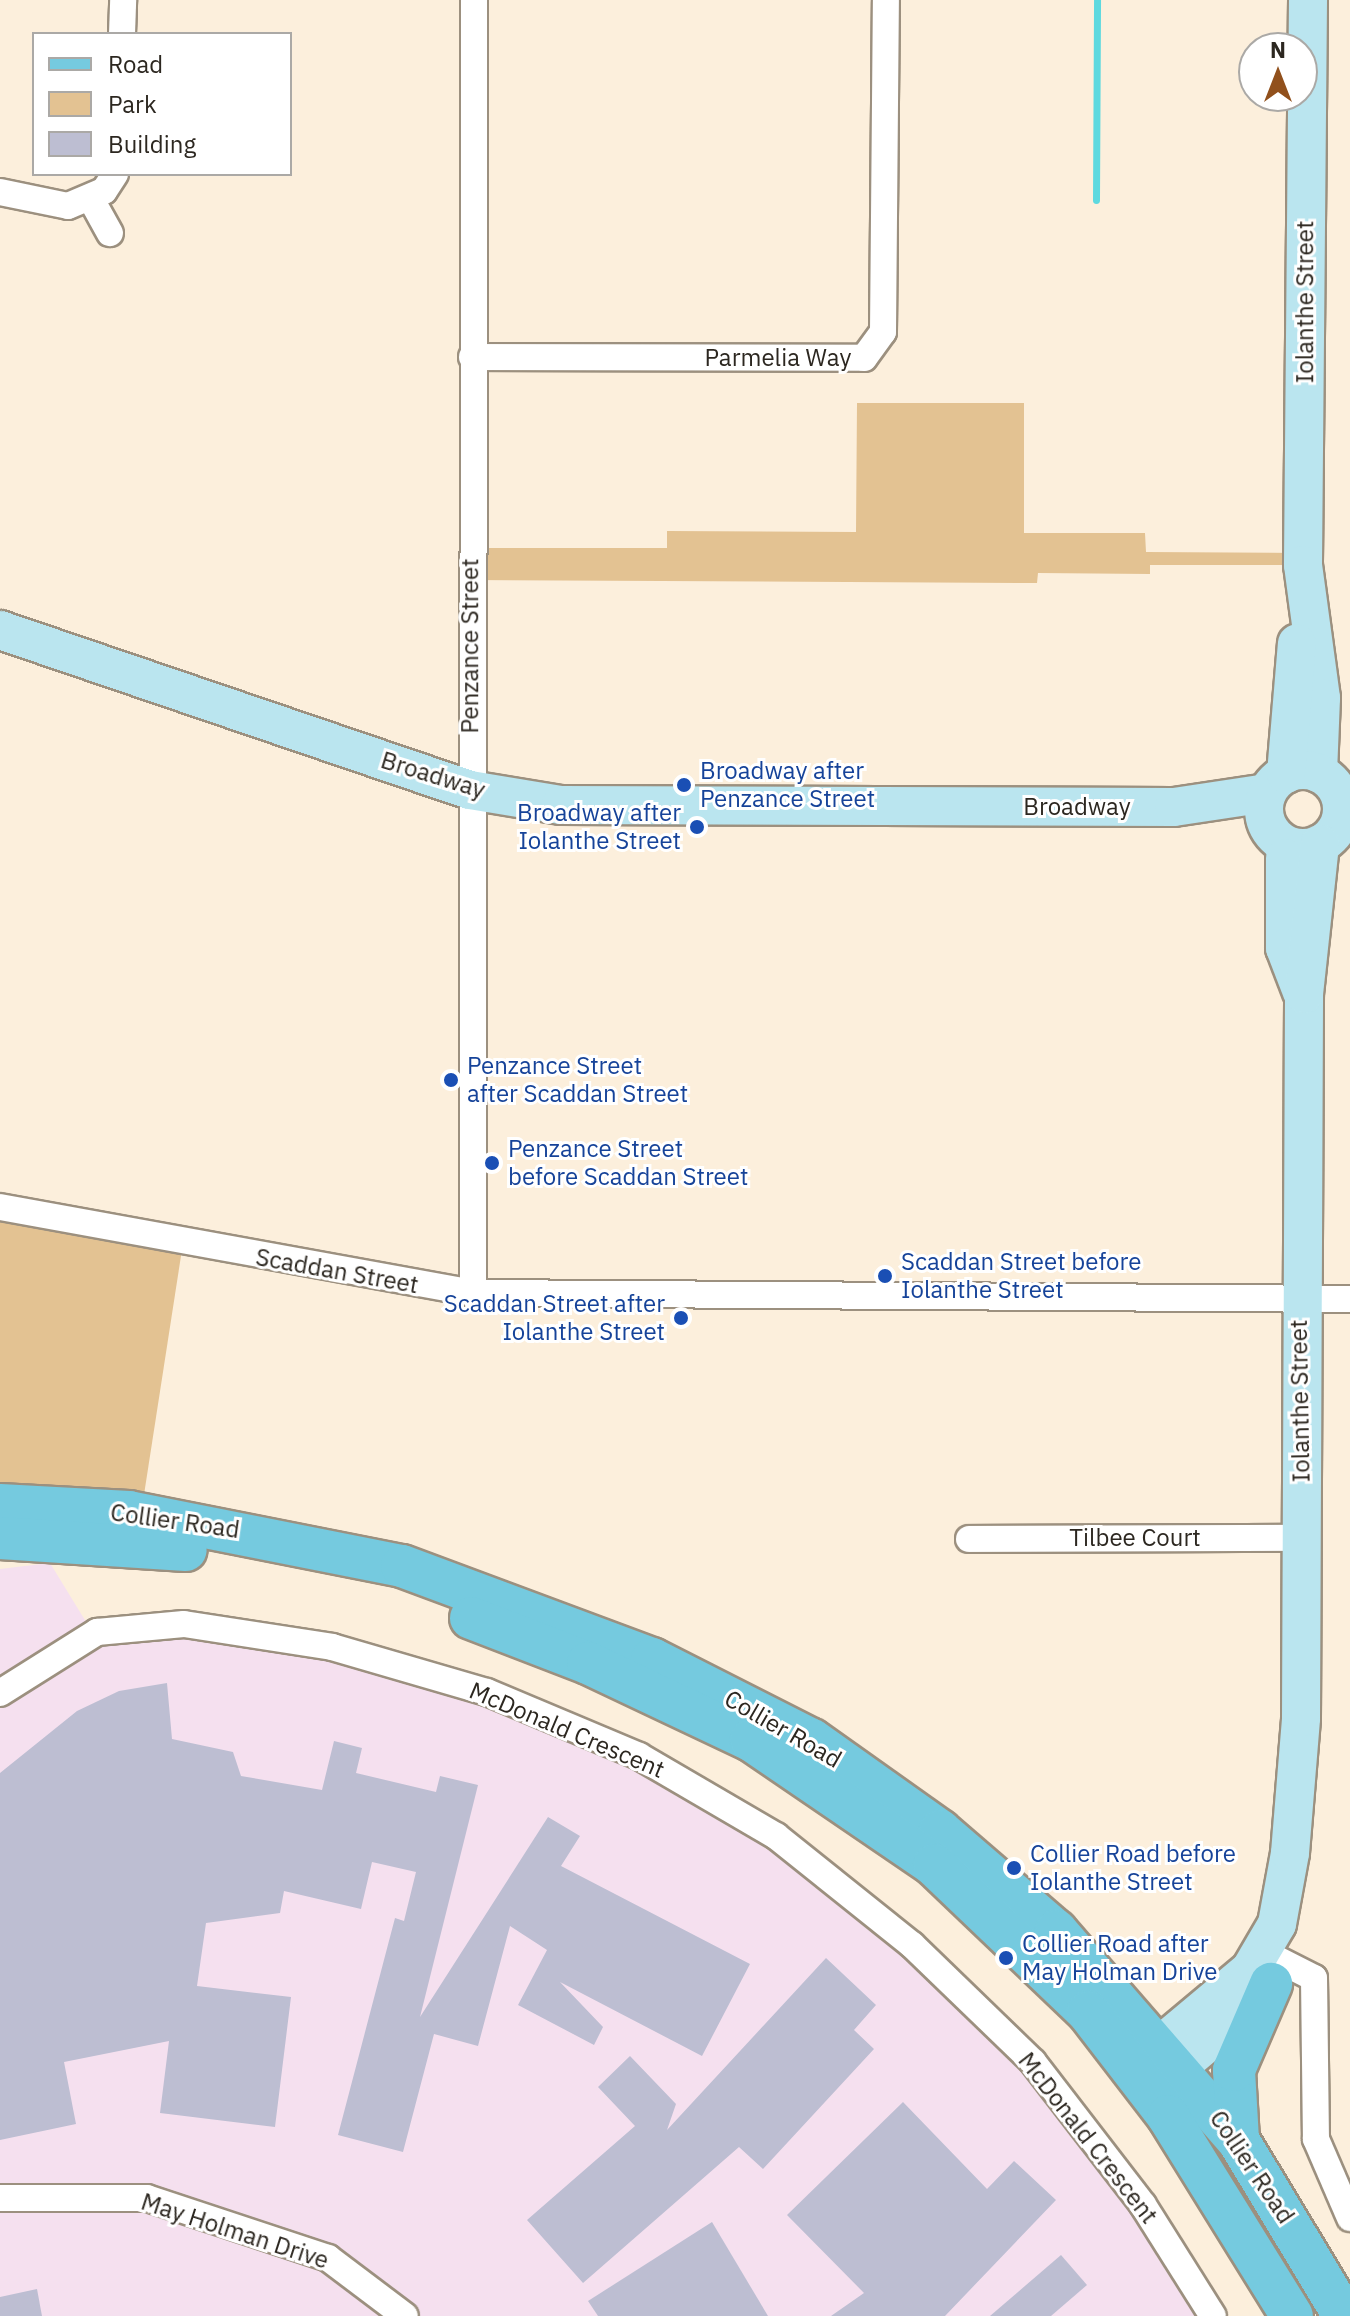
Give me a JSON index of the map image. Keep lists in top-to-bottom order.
{
  "streets": {
    "main road": ["Collier Road"],
    "street": [
      "Iolanthe Street",
      "Parmelia Way",
      "Penzance Street",
      "Broadway",
      "Scaddan Street",
      "Tilbee Court",
      "McDonald Crescent",
      "May Holman Drive"
    ]
  },
  "crossings": [
    ["Iolanthe Street", "Broadway"],
    ["Iolanthe Street", "Scaddan Street"],
    ["Iolanthe Street", "Collier Road"],
    ["Iolanthe Street", "Tilbee Court"],
    ["Parmelia Way", "Penzance Street"],
    ["Penzance Street", "Broadway"],
    ["Penzance Street", "Scaddan Street"]
  ],
  "places": [
    "Broadway after Penzance Street",
    "Broadway after Iolanthe Street",
    "Penzance Street after Scaddan Street",
    "Penzance Street before Scaddan Street",
    "Scaddan Street before Iolanthe Street",
    "Scaddan Street after Iolanthe Street",
    "Collier Road before Iolanthe Street",
    "Collier Road after May Holman Drive"
  ],
  "legend": ["Road", "Park", "Building"],
  "north": "top"
}
